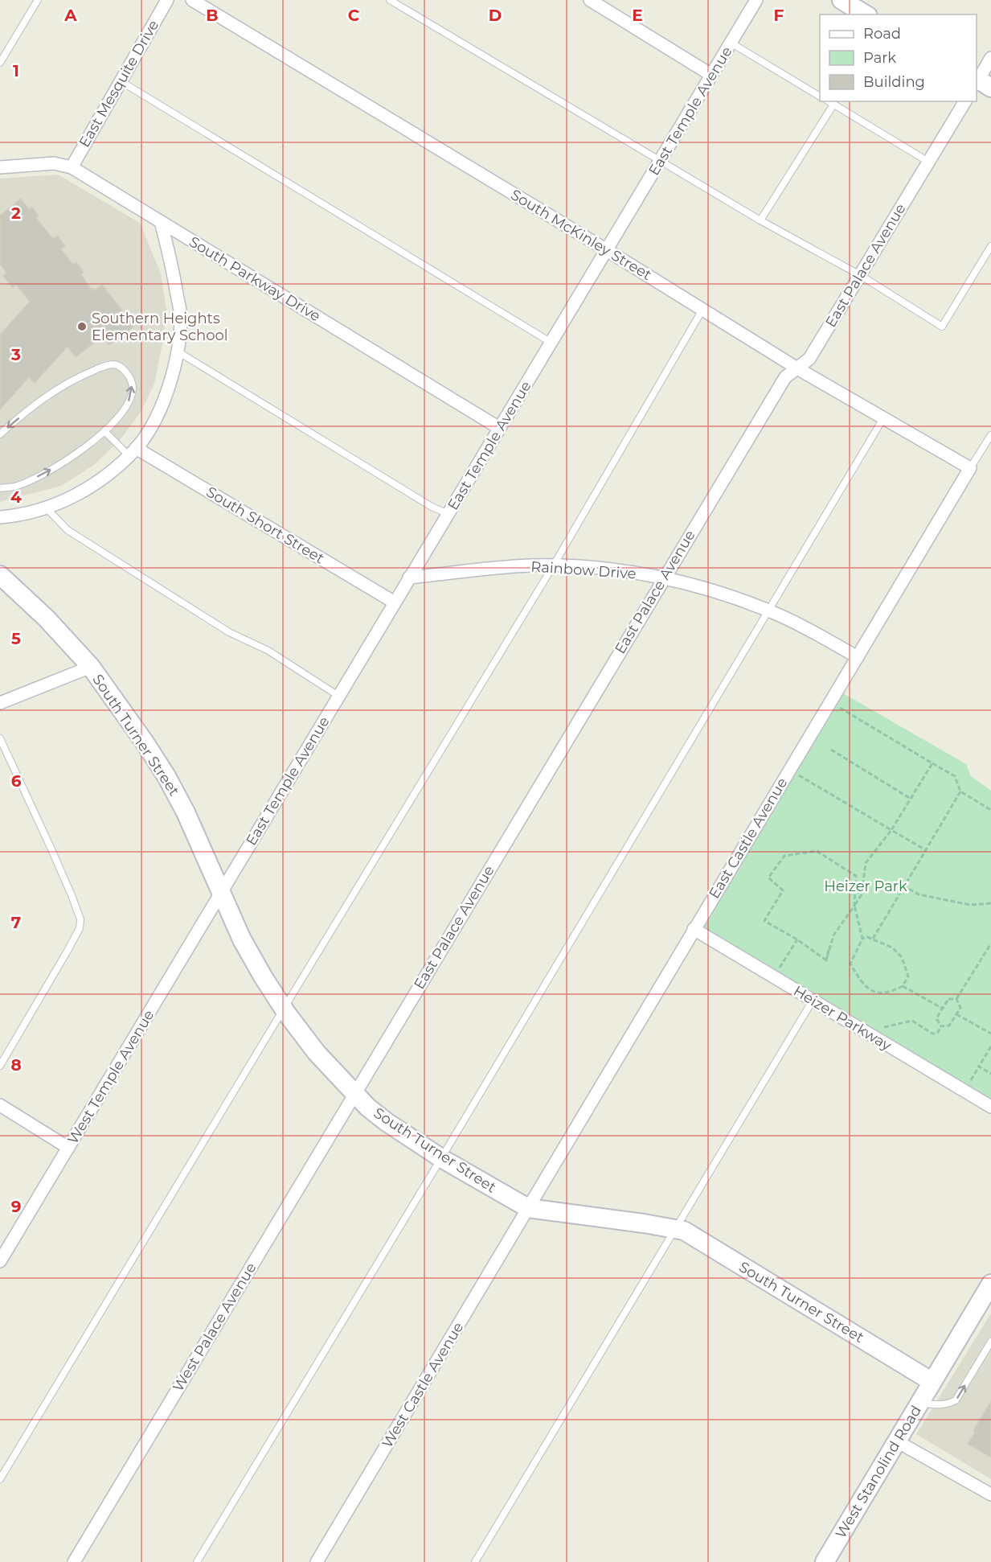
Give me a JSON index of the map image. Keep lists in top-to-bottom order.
{
  "streets": {
    "main road": ["South Turner Street", "West Stanolind Road"],
    "street": [
      "East Mesquite Drive",
      "East Temple Avenue",
      "South McKinley Street",
      "East Palace Avenue",
      "South Parkway Drive",
      "South Short Street",
      "Rainbow Drive",
      "East Castle Avenue",
      "Heizer Parkway",
      "West Temple Avenue",
      "West Palace Avenue",
      "West Castle Avenue"
    ]
  },
  "crossings": [
    ["East Mesquite Drive", "South Parkway Drive"],
    ["East Temple Avenue", "South McKinley Street"],
    ["East Temple Avenue", "South Parkway Drive"],
    ["East Temple Avenue", "South Short Street"],
    ["East Temple Avenue", "Rainbow Drive"],
    ["East Temple Avenue", "South Turner Street"],
    ["East Temple Avenue", "West Temple Avenue"],
    ["South McKinley Street", "East Palace Avenue"],
    ["South McKinley Street", "East Castle Avenue"],
    ["East Palace Avenue", "Rainbow Drive"],
    ["East Palace Avenue", "South Turner Street"],
    ["East Palace Avenue", "West Palace Avenue"],
    ["Rainbow Drive", "East Castle Avenue"],
    ["South Turner Street", "East Castle Avenue"],
    ["South Turner Street", "West Temple Avenue"],
    ["South Turner Street", "West Palace Avenue"],
    ["South Turner Street", "West Castle Avenue"],
    ["South Turner Street", "West Stanolind Road"],
    ["East Castle Avenue", "Heizer Parkway"],
    ["East Castle Avenue", "West Castle Avenue"]
  ],
  "parks": ["Heizer Park"],
  "places": ["Southern Heights Elementary School"],
  "legend": ["Road", "Park", "Building"],
  "grid": {
    "columns": [
      "A",
      "B",
      "C",
      "D",
      "E",
      "F"
    ],
    "rows": [
      "1",
      "2",
      "3",
      "4",
      "5",
      "6",
      "7",
      "8",
      "9"
    ]
  }
}
